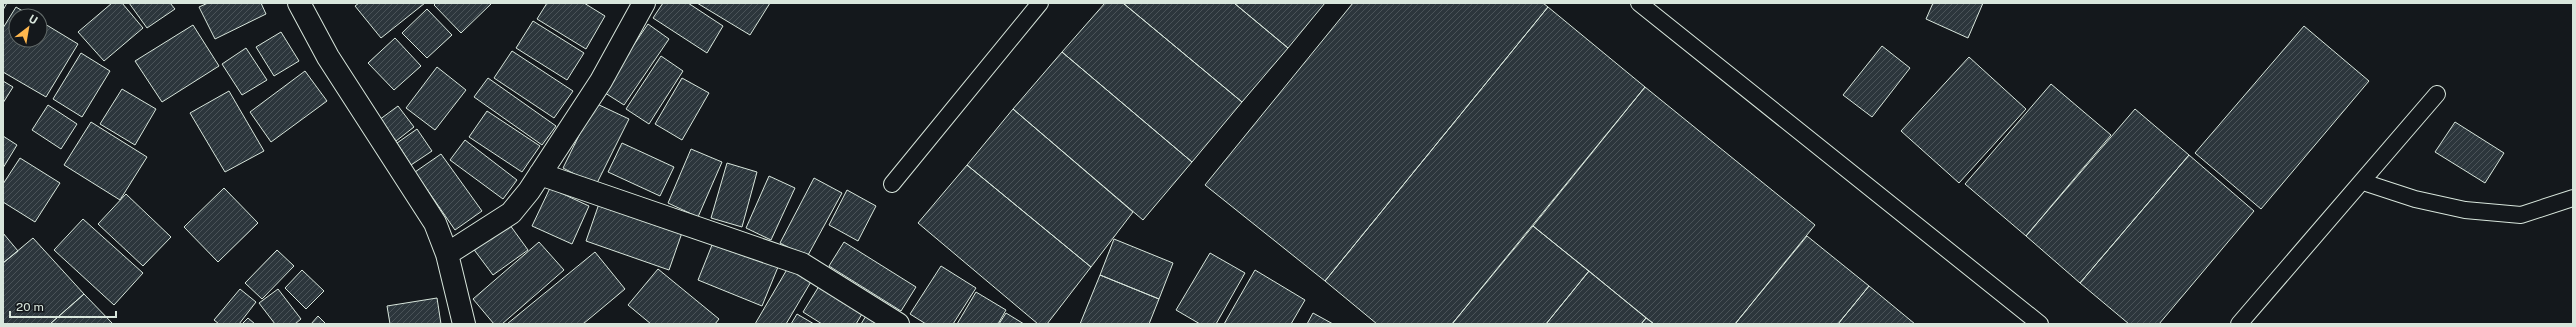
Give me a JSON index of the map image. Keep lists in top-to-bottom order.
{
  "scale_bar": "20 m",
  "north": "top right"
}
